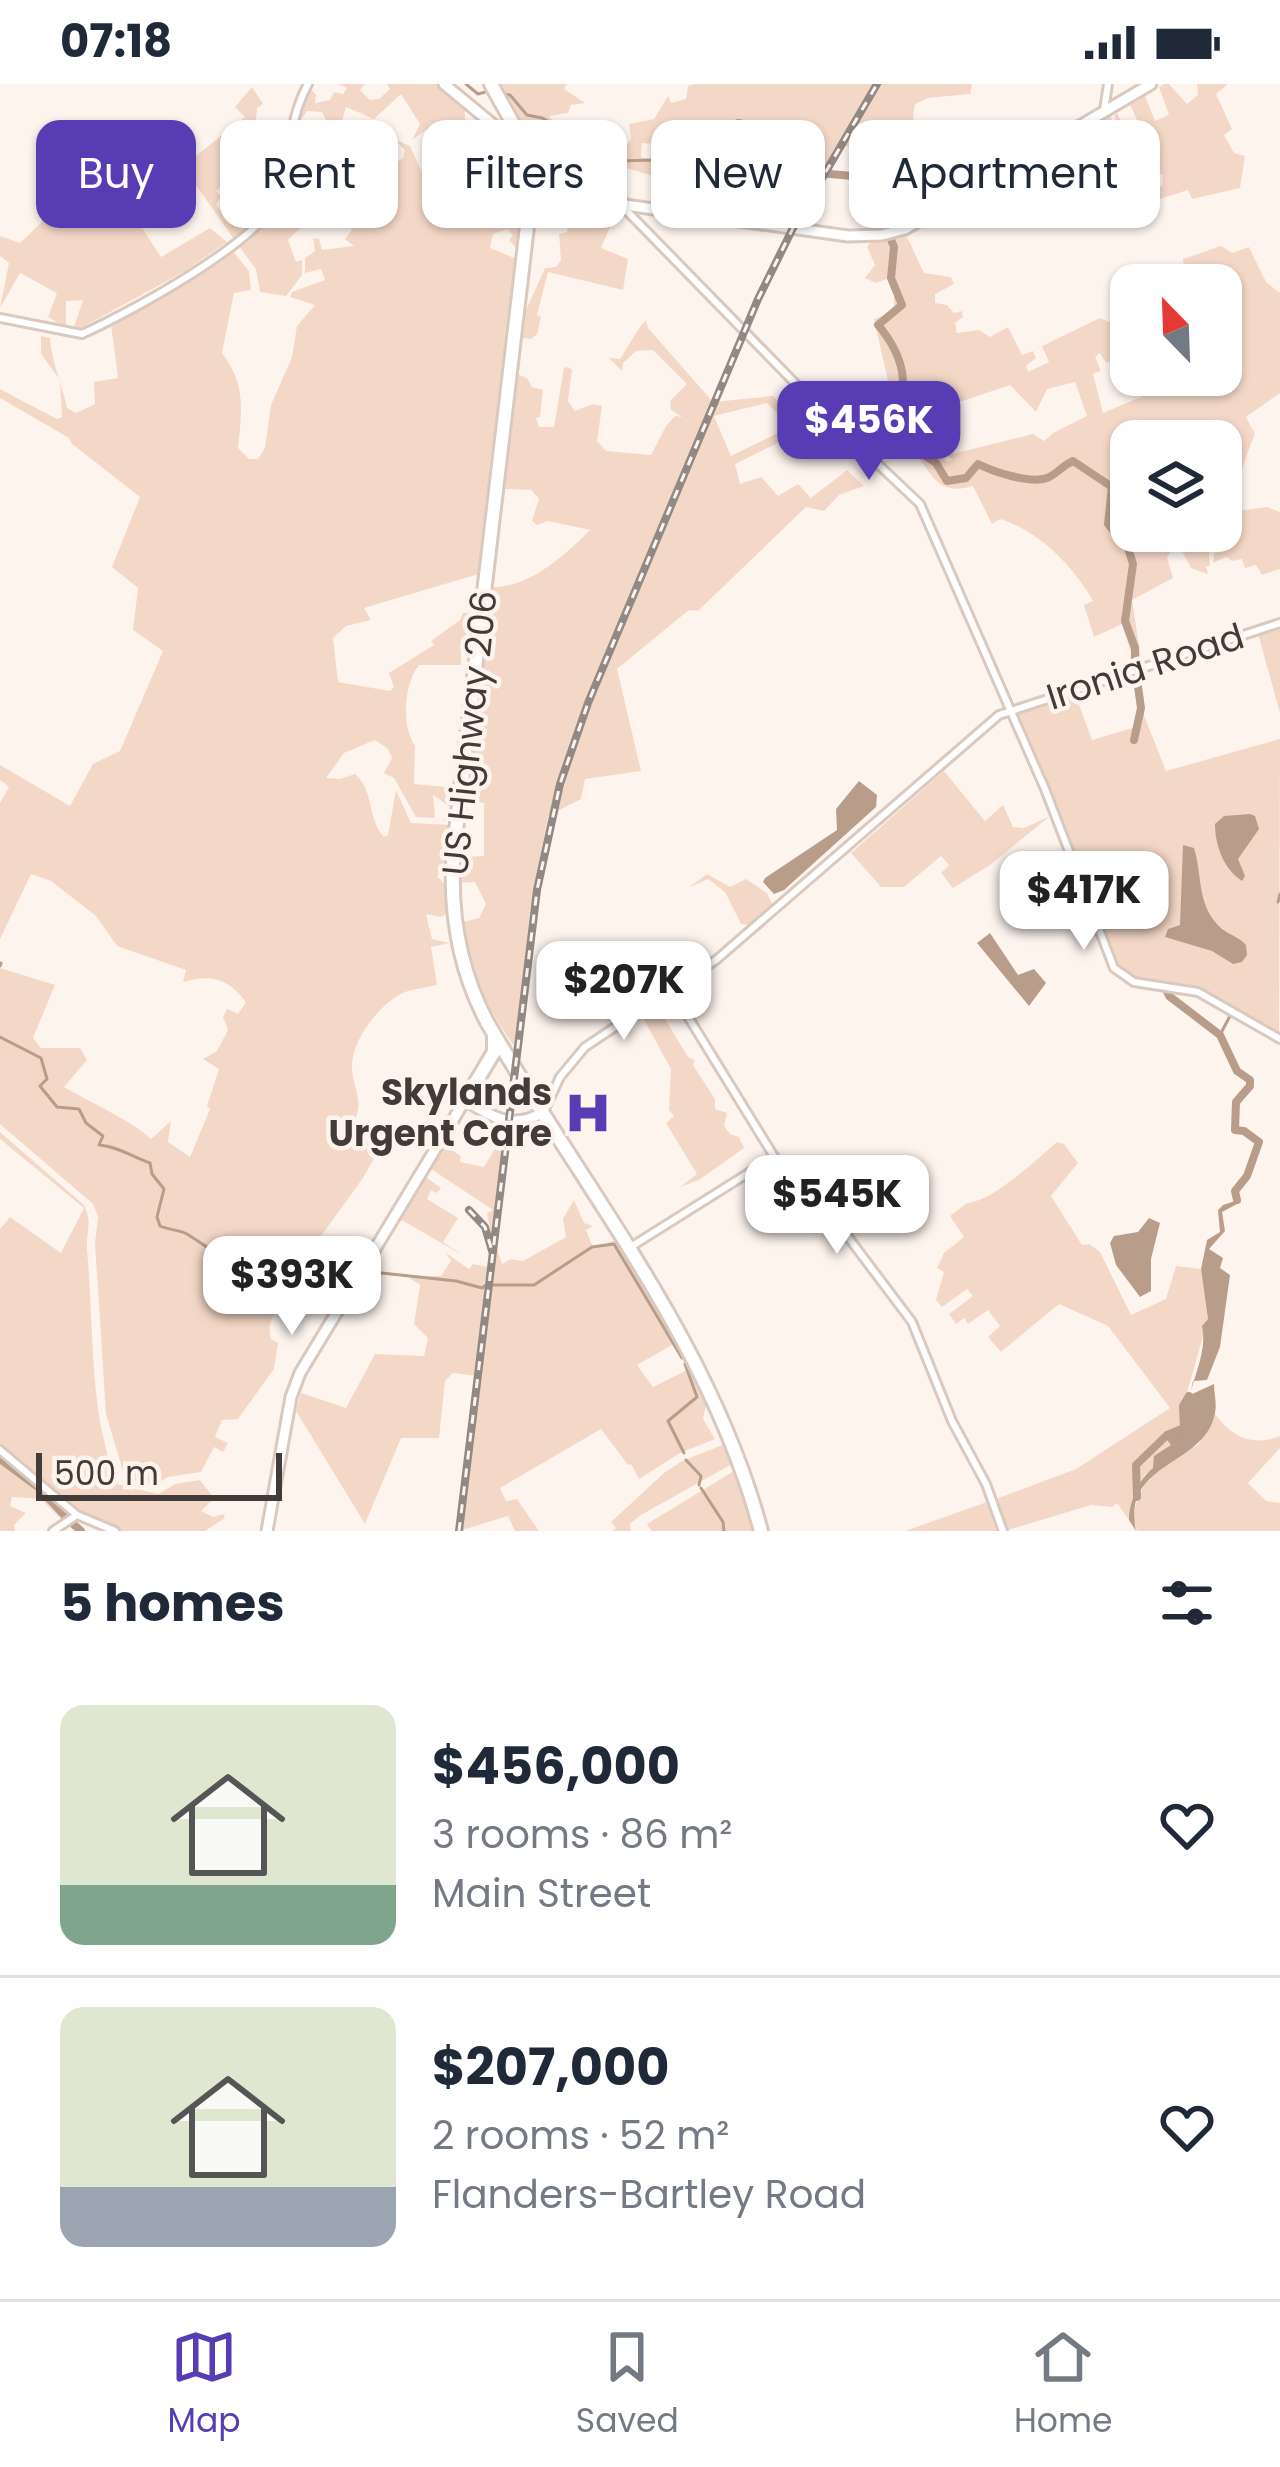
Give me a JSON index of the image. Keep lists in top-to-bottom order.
{
  "streets": {
    "highway": ["US Highway 206"],
    "street": ["Ironia Road"]
  },
  "crossings": [
    ["Ironia Road", "US Highway 206"]
  ],
  "places": {
    "hospital": ["Skylands Urgent Care"]
  },
  "scale_bar": "500 m",
  "north": "top left",
  "page": {
    "status": "07:18",
    "chip": [
      "Buy",
      "Rent",
      "Filters",
      "New",
      "Apartment"
    ],
    "price": [
      "$456K",
      "$417K",
      "$207K",
      "$545K",
      "$393K"
    ],
    "scale": "500 m",
    "heading": "5 homes",
    "list": [
      {
        "name": "$456,000",
        "note": "3 rooms · 86 m² · Main Street"
      },
      {
        "name": "$207,000",
        "note": "2 rooms · 52 m² · Flanders-Bartley Road"
      }
    ],
    "tabs": ["Map", "Saved", "Home"]
  }
}
